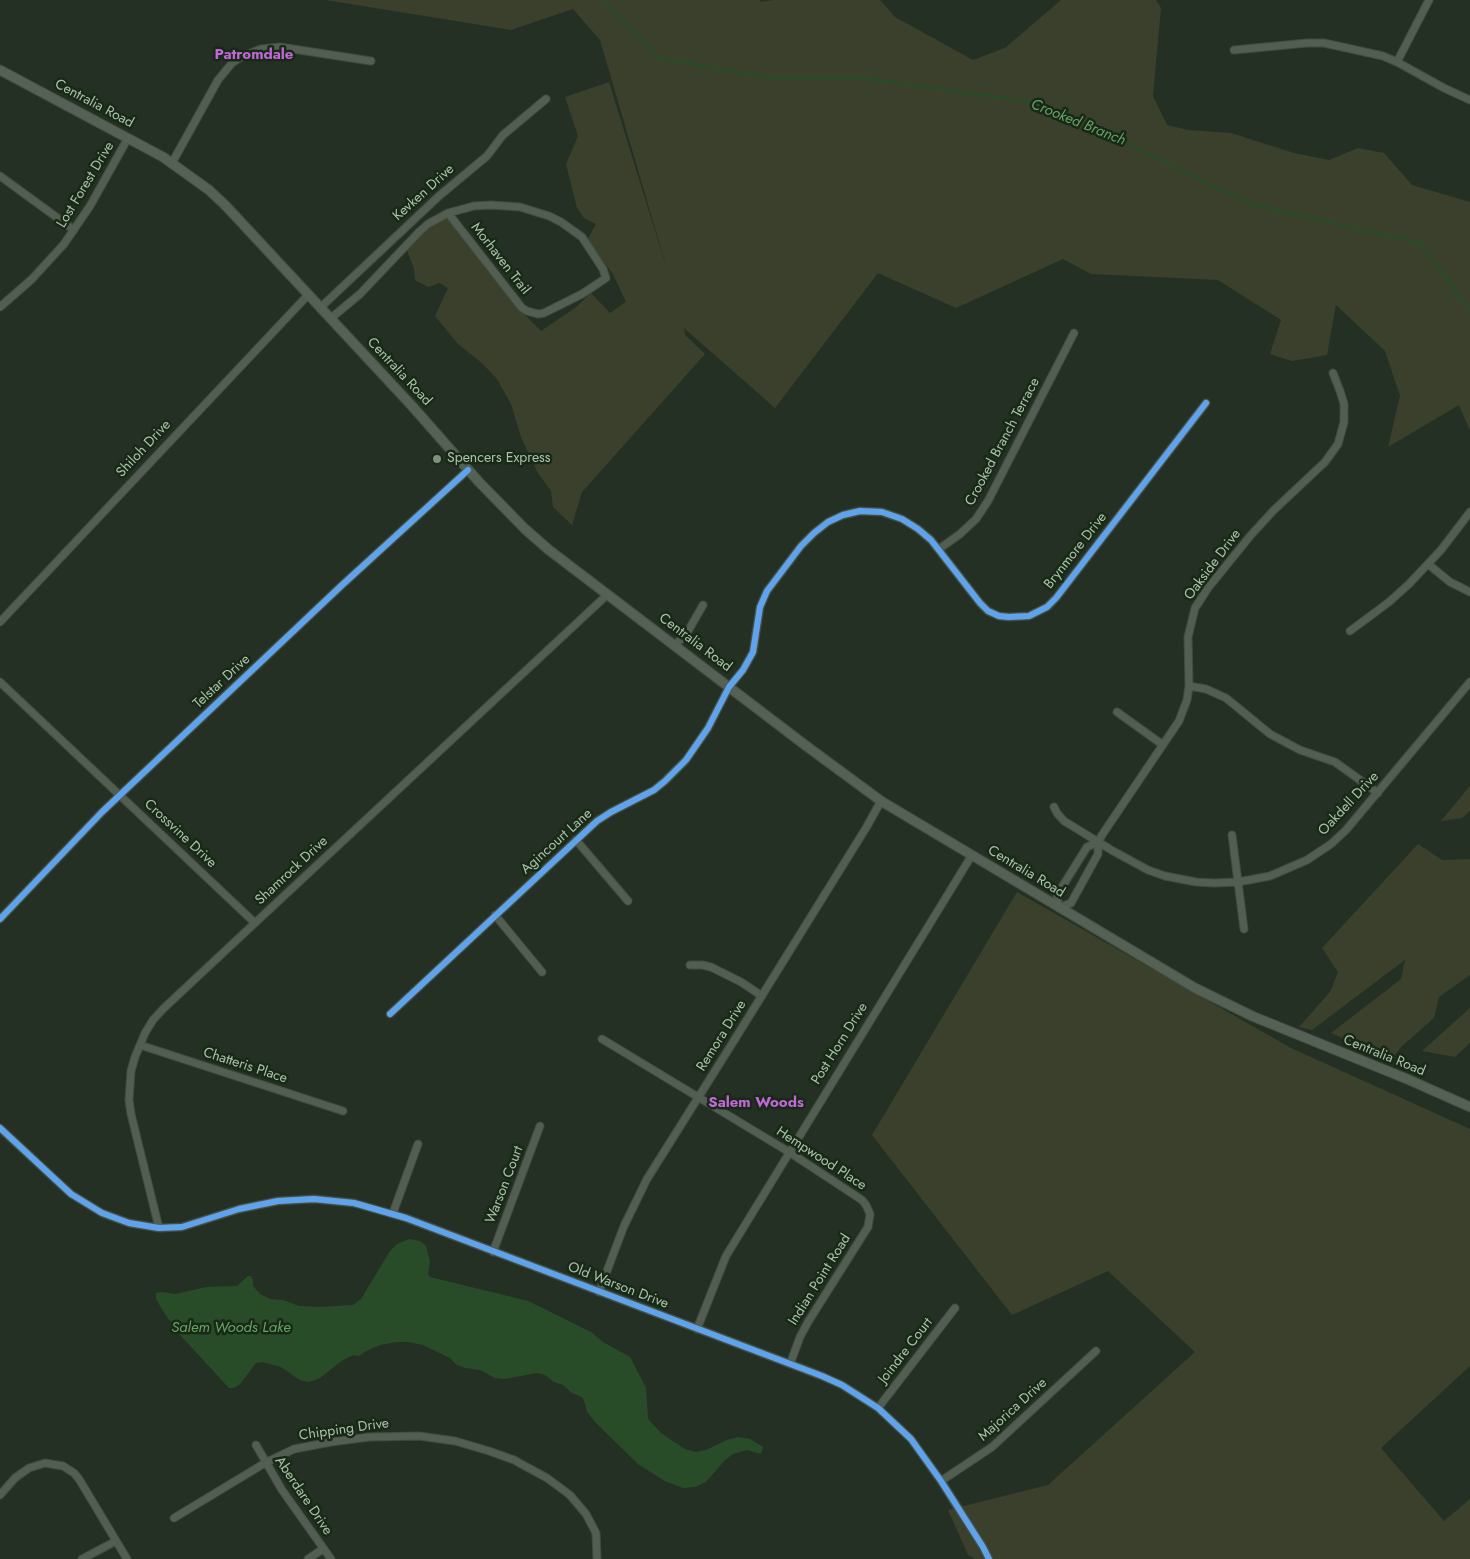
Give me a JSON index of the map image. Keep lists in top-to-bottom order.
{
  "streets": {
    "main road": ["Centralia Road"],
    "street": [
      "Lost Forest Drive",
      "Kevken Drive",
      "Morhaven Trail",
      "Crooked Branch Terrace",
      "Shiloh Drive",
      "Brynmore Drive",
      "Oakside Drive",
      "Telstar Drive",
      "Oakdell Drive",
      "Crossvine Drive",
      "Agincourt Lane",
      "Shamrock Drive",
      "Remora Drive",
      "Post Horn Drive",
      "Chatteris Place",
      "Hempwood Place",
      "Warson Court",
      "Indian Point Road",
      "Old Warson Drive",
      "Joindre Court",
      "Majorica Drive",
      "Chipping Drive",
      "Aberdare Drive"
    ]
  },
  "crossings": [
    ["Centralia Road", "Lost Forest Drive"],
    ["Centralia Road", "Kevken Drive"],
    ["Centralia Road", "Morhaven Trail"],
    ["Centralia Road", "Shiloh Drive"],
    ["Centralia Road", "Brynmore Drive"],
    ["Centralia Road", "Oakside Drive"],
    ["Centralia Road", "Telstar Drive"],
    ["Centralia Road", "Agincourt Lane"],
    ["Centralia Road", "Shamrock Drive"],
    ["Centralia Road", "Remora Drive"],
    ["Centralia Road", "Post Horn Drive"],
    ["Crooked Branch Terrace", "Brynmore Drive"],
    ["Brynmore Drive", "Agincourt Lane"],
    ["Oakside Drive", "Oakdell Drive"],
    ["Telstar Drive", "Crossvine Drive"],
    ["Crossvine Drive", "Shamrock Drive"],
    ["Shamrock Drive", "Chatteris Place"],
    ["Shamrock Drive", "Old Warson Drive"],
    ["Remora Drive", "Hempwood Place"],
    ["Remora Drive", "Old Warson Drive"],
    ["Post Horn Drive", "Hempwood Place"],
    ["Post Horn Drive", "Old Warson Drive"],
    ["Hempwood Place", "Indian Point Road"],
    ["Warson Court", "Old Warson Drive"],
    ["Indian Point Road", "Old Warson Drive"],
    ["Old Warson Drive", "Joindre Court"],
    ["Old Warson Drive", "Majorica Drive"],
    ["Chipping Drive", "Aberdare Drive"]
  ],
  "districts": ["Patromdale", "Salem Woods"],
  "water": ["Crooked Branch", "Salem Woods Lake"],
  "places": ["Spencers Express"]
}
